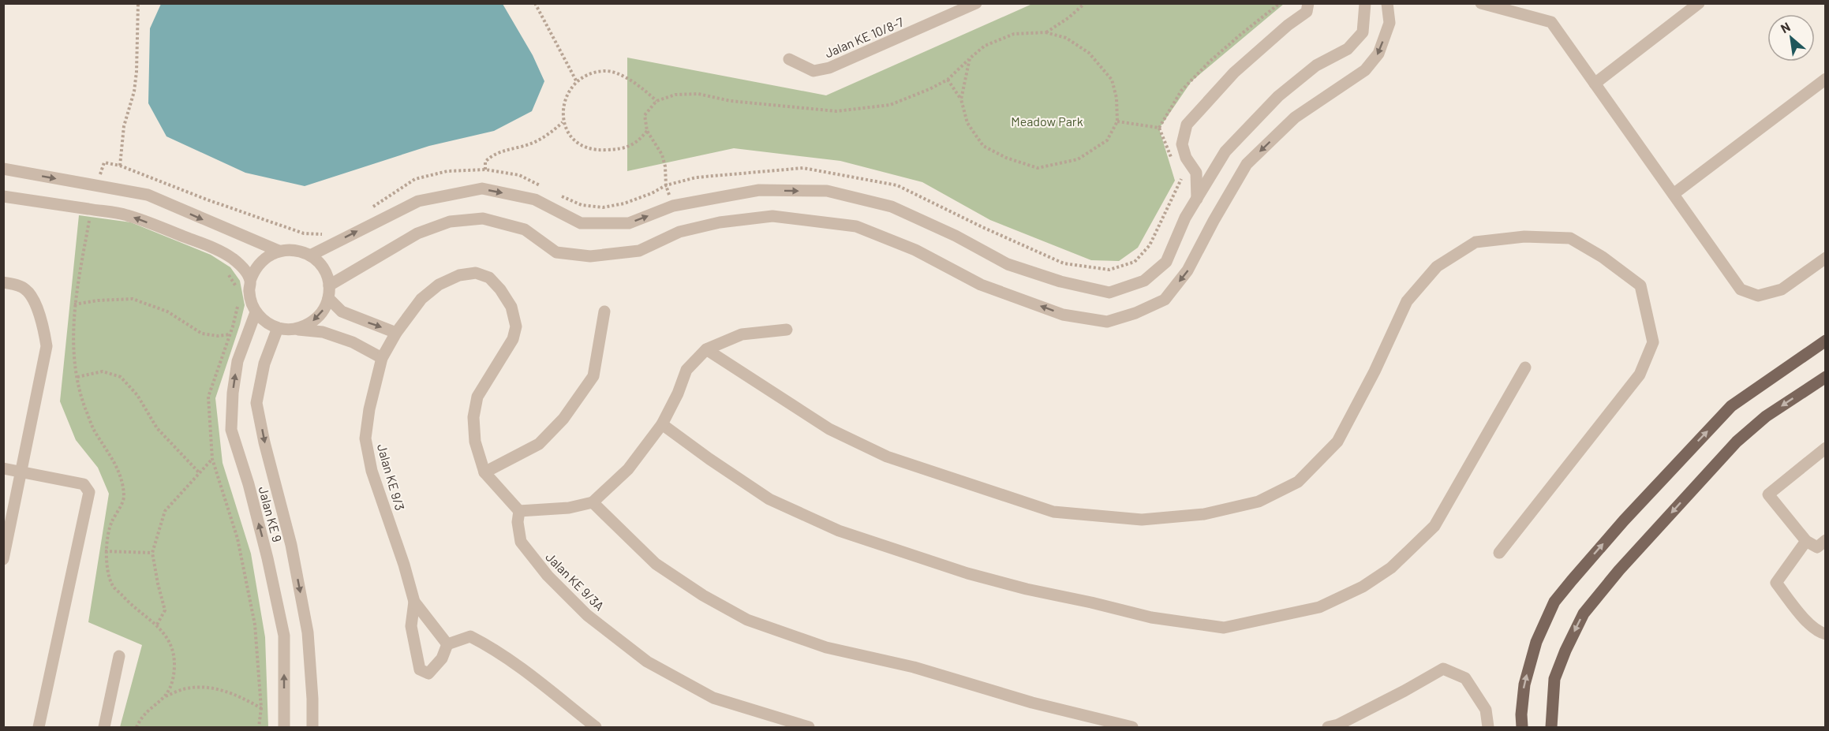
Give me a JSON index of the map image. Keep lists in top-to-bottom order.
{
  "streets": {
    "street": [
      "Jalan KE 10/8-7",
      "Jalan KE 9/3",
      "Jalan KE 9",
      "Jalan KE 9/3A"
    ]
  },
  "parks": ["Meadow Park"],
  "north": "top left"
}
